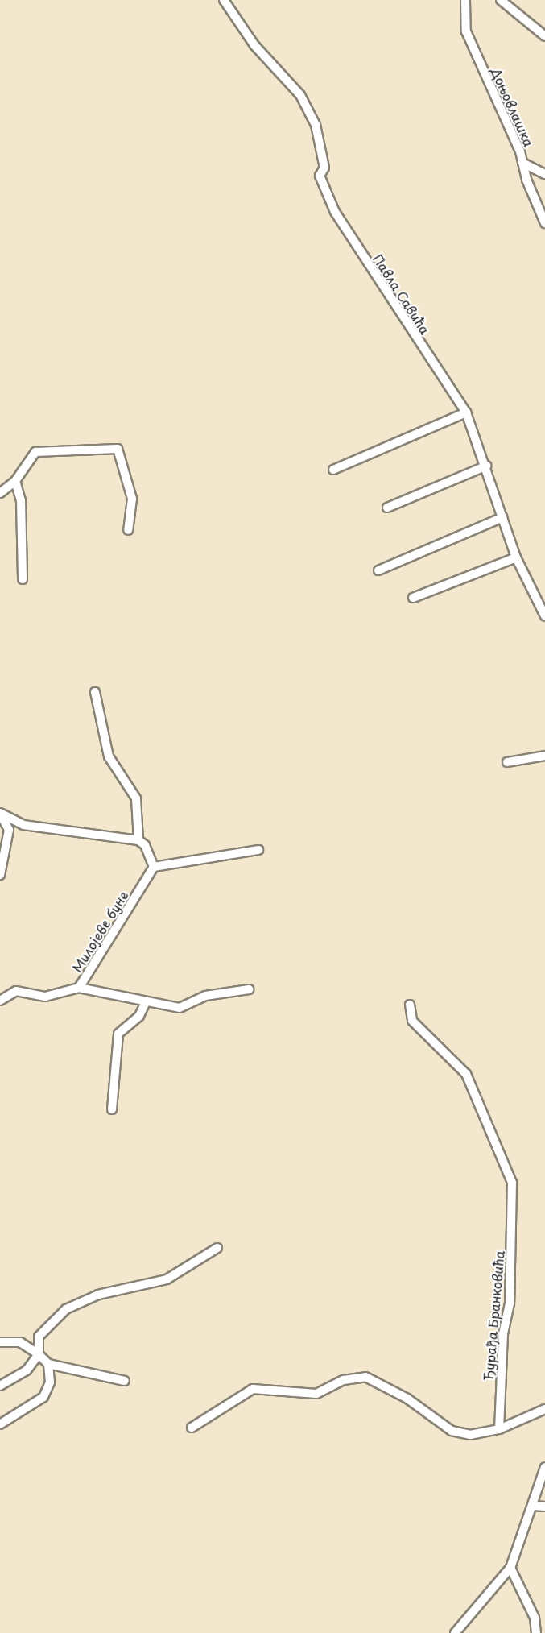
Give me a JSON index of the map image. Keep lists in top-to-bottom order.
{
  "streets": {
    "street": [
      "Доњовлашка",
      "Павла Савића",
      "Милојеве буне",
      "Ђурађа Бранковића"
    ]
  }
}
